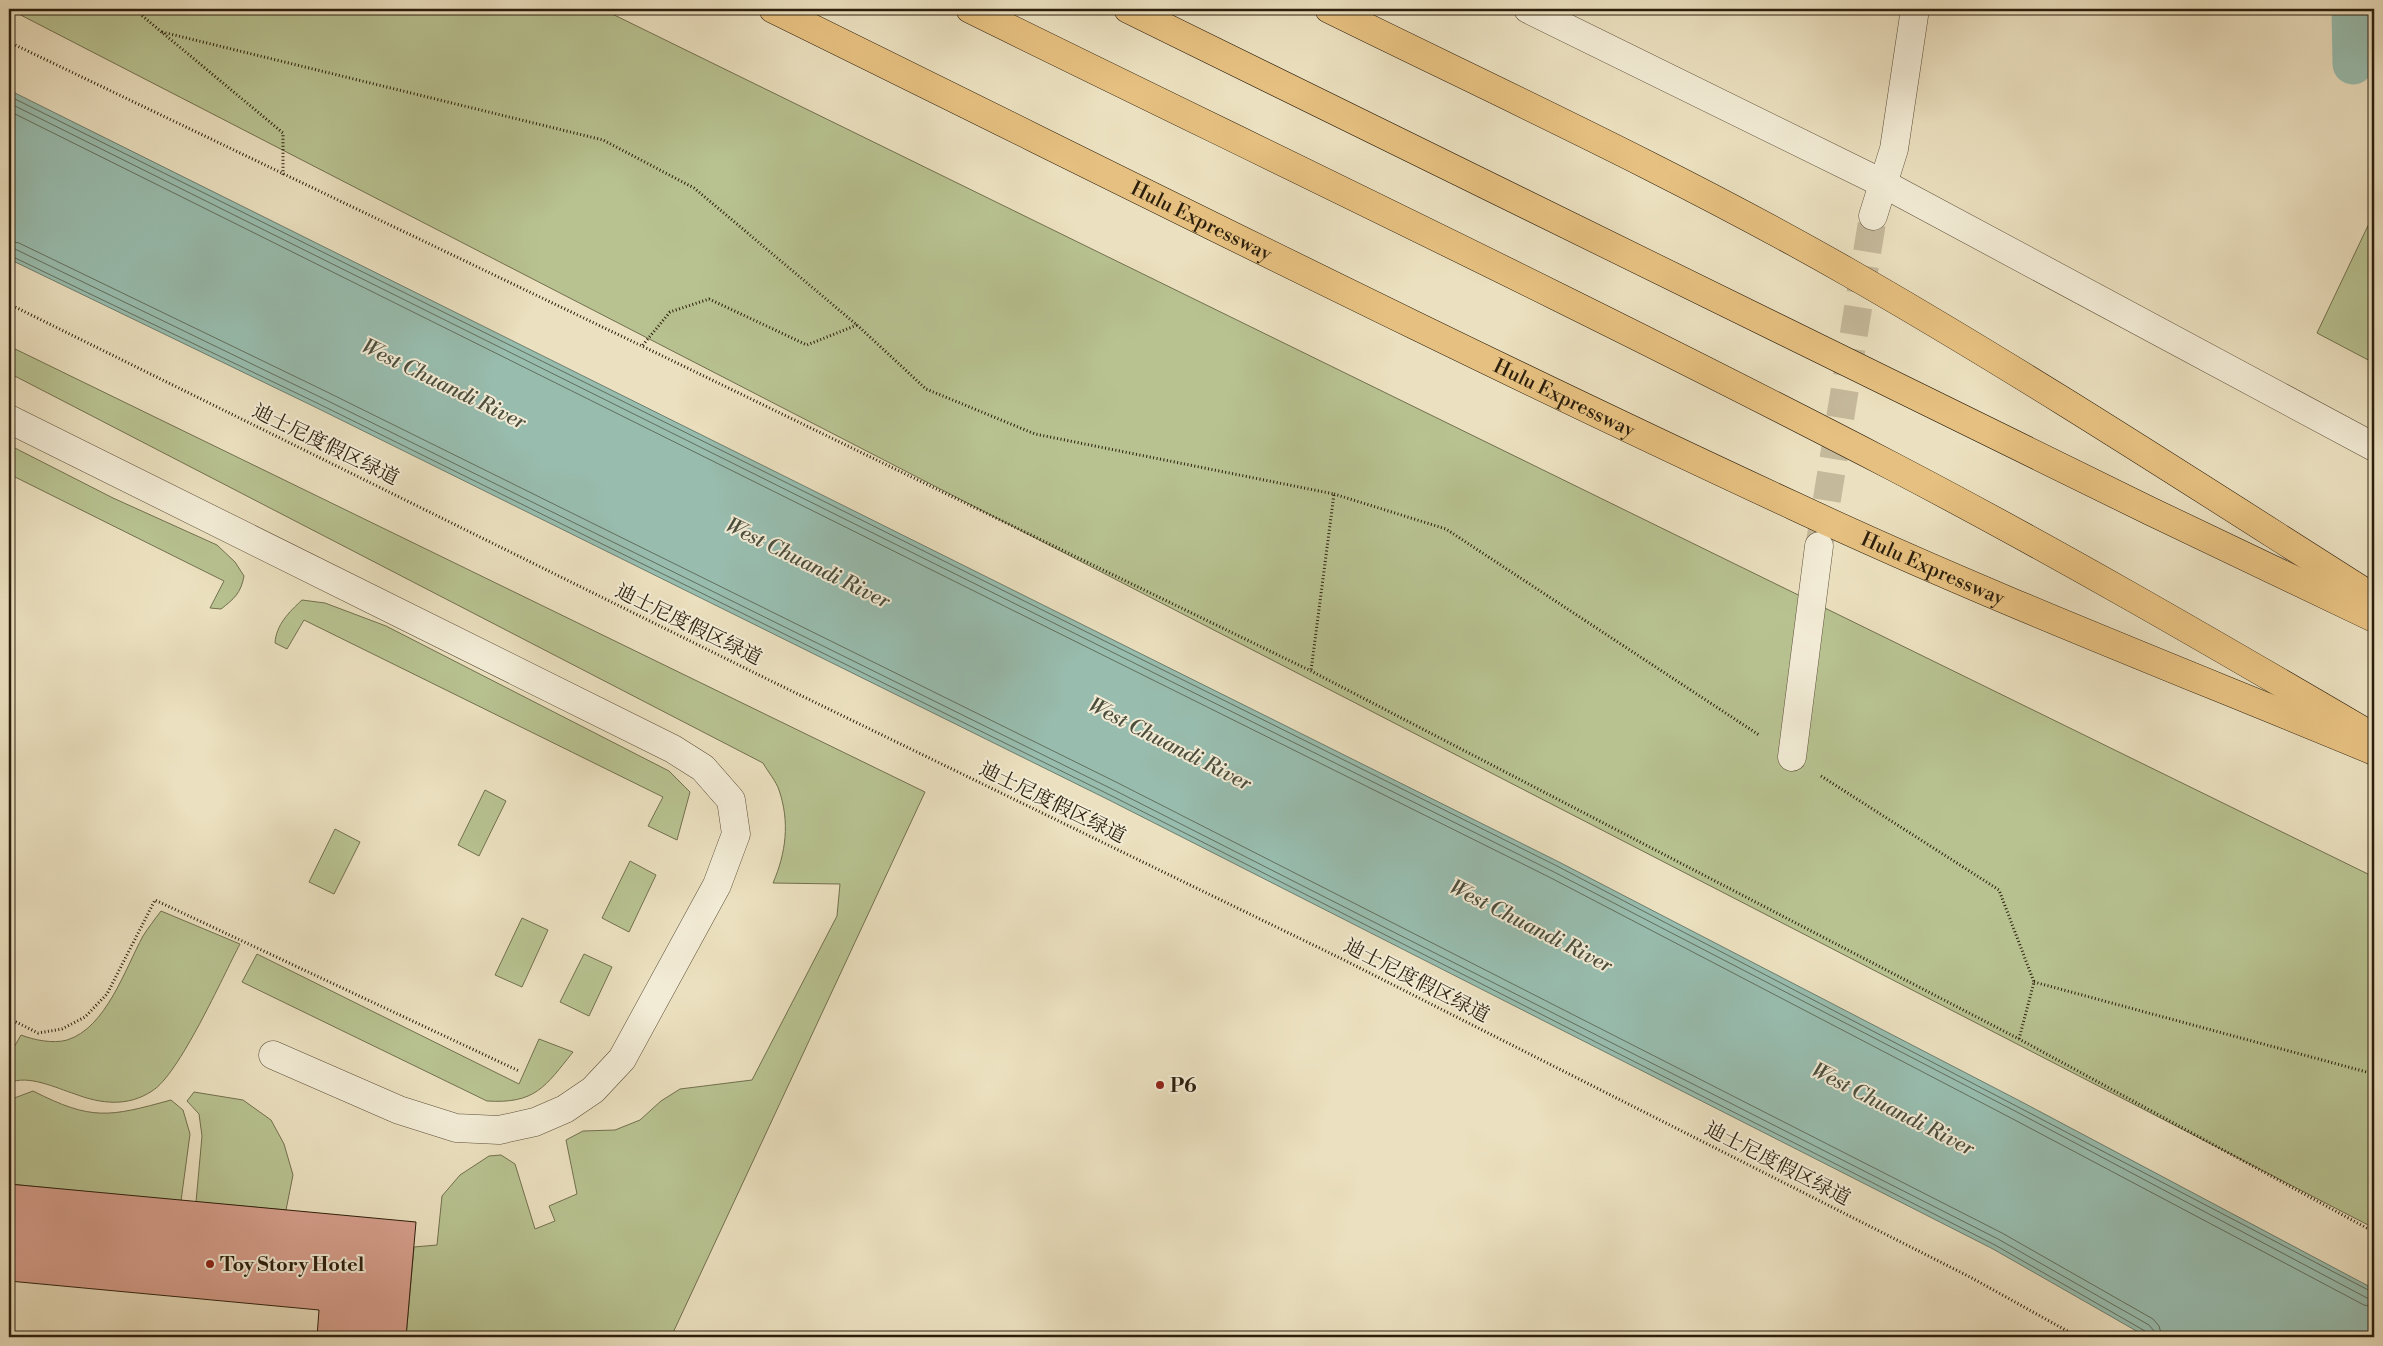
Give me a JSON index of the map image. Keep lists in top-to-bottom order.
{
  "streets": {
    "highway": ["Hulu Expressway"],
    "path": ["迪士尼度假区绿道"]
  },
  "water": ["West Chuandi River"],
  "places": ["P6", "Toy Story Hotel"]
}
